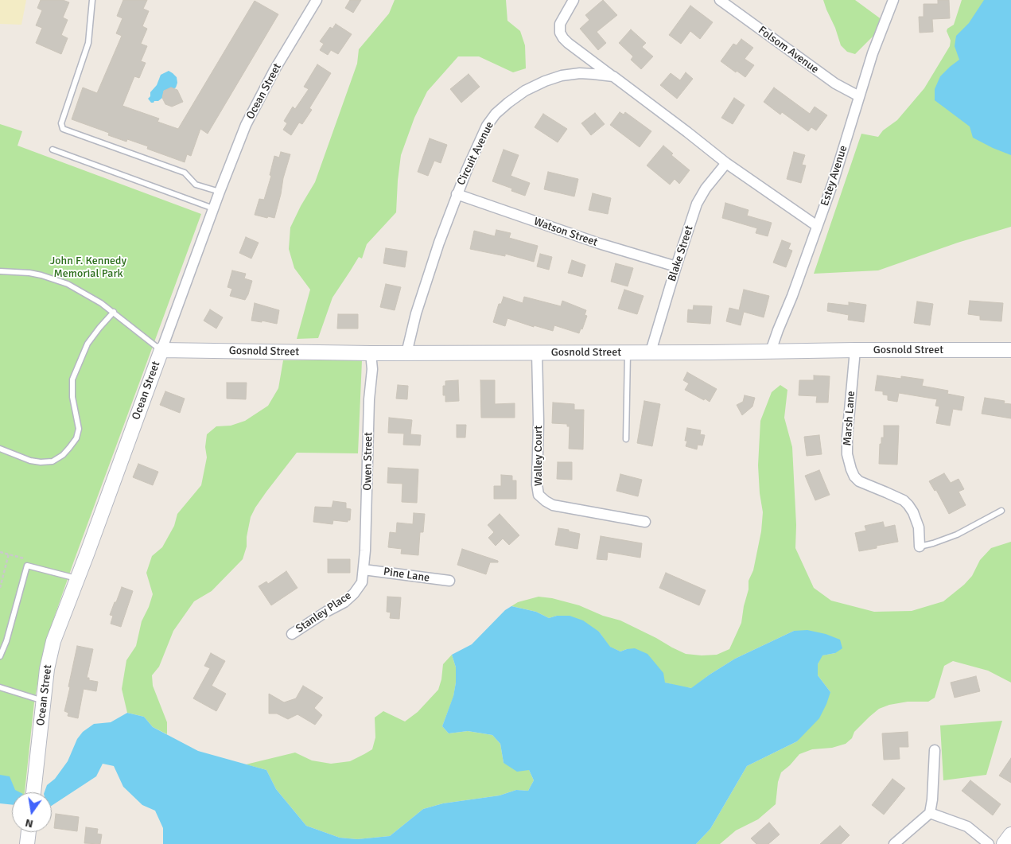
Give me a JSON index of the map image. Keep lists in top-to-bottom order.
{
  "streets": {
    "main road": ["Ocean Street", "Gosnold Street"],
    "street": [
      "Folsom Avenue",
      "Circuit Avenue",
      "Estey Avenue",
      "Watson Street",
      "Blake Street",
      "Marsh Lane",
      "Walley Court",
      "Owen Street",
      "Pine Lane",
      "Stanley Place"
    ]
  },
  "crossings": [
    ["Folsom Avenue", "Estey Avenue"],
    ["Ocean Street", "Gosnold Street"],
    ["Circuit Avenue", "Watson Street"],
    ["Circuit Avenue", "Gosnold Street"],
    ["Estey Avenue", "Gosnold Street"],
    ["Watson Street", "Blake Street"],
    ["Blake Street", "Gosnold Street"],
    ["Gosnold Street", "Marsh Lane"],
    ["Gosnold Street", "Walley Court"],
    ["Gosnold Street", "Owen Street"],
    ["Owen Street", "Pine Lane"],
    ["Owen Street", "Stanley Place"],
    ["Pine Lane", "Stanley Place"]
  ],
  "parks": ["John F. Kennedy Memorial Park"],
  "north": "bottom"
}
